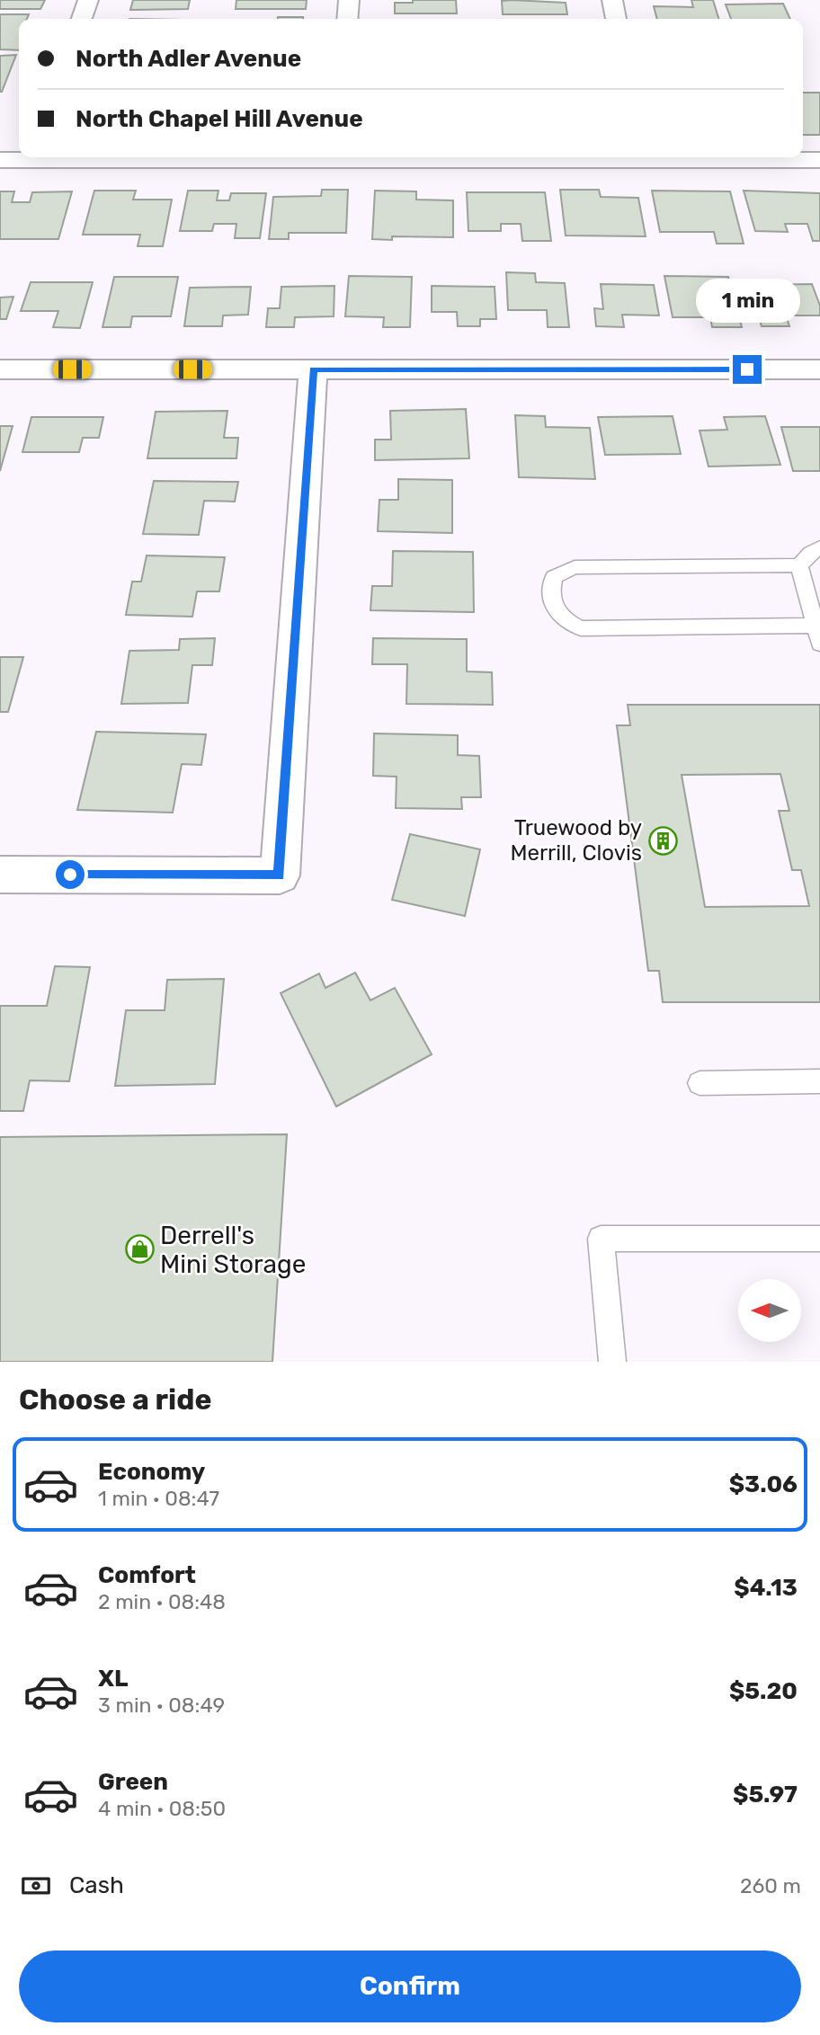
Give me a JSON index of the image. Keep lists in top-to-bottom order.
{
  "places": {
    "building": ["Truewood by Merrill, Clovis"],
    "shop": ["Derrell's Mini Storage"]
  },
  "north": "left",
  "page": {
    "banner": ["North Adler Avenue", "North Chapel Hill Avenue"],
    "bubble": "1 min",
    "heading": "Choose a ride",
    "list": [
      {
        "name": "Economy",
        "note": "1 min · 08:47",
        "value": "$3.06"
      },
      {
        "name": "Comfort",
        "note": "2 min · 08:48",
        "value": "$4.13"
      },
      {
        "name": "XL",
        "note": "3 min · 08:49",
        "value": "$5.20"
      },
      {
        "name": "Green",
        "note": "4 min · 08:50",
        "value": "$5.97"
      }
    ],
    "pay": ["Cash", "260 m"],
    "buttons": "Confirm"
  }
}
